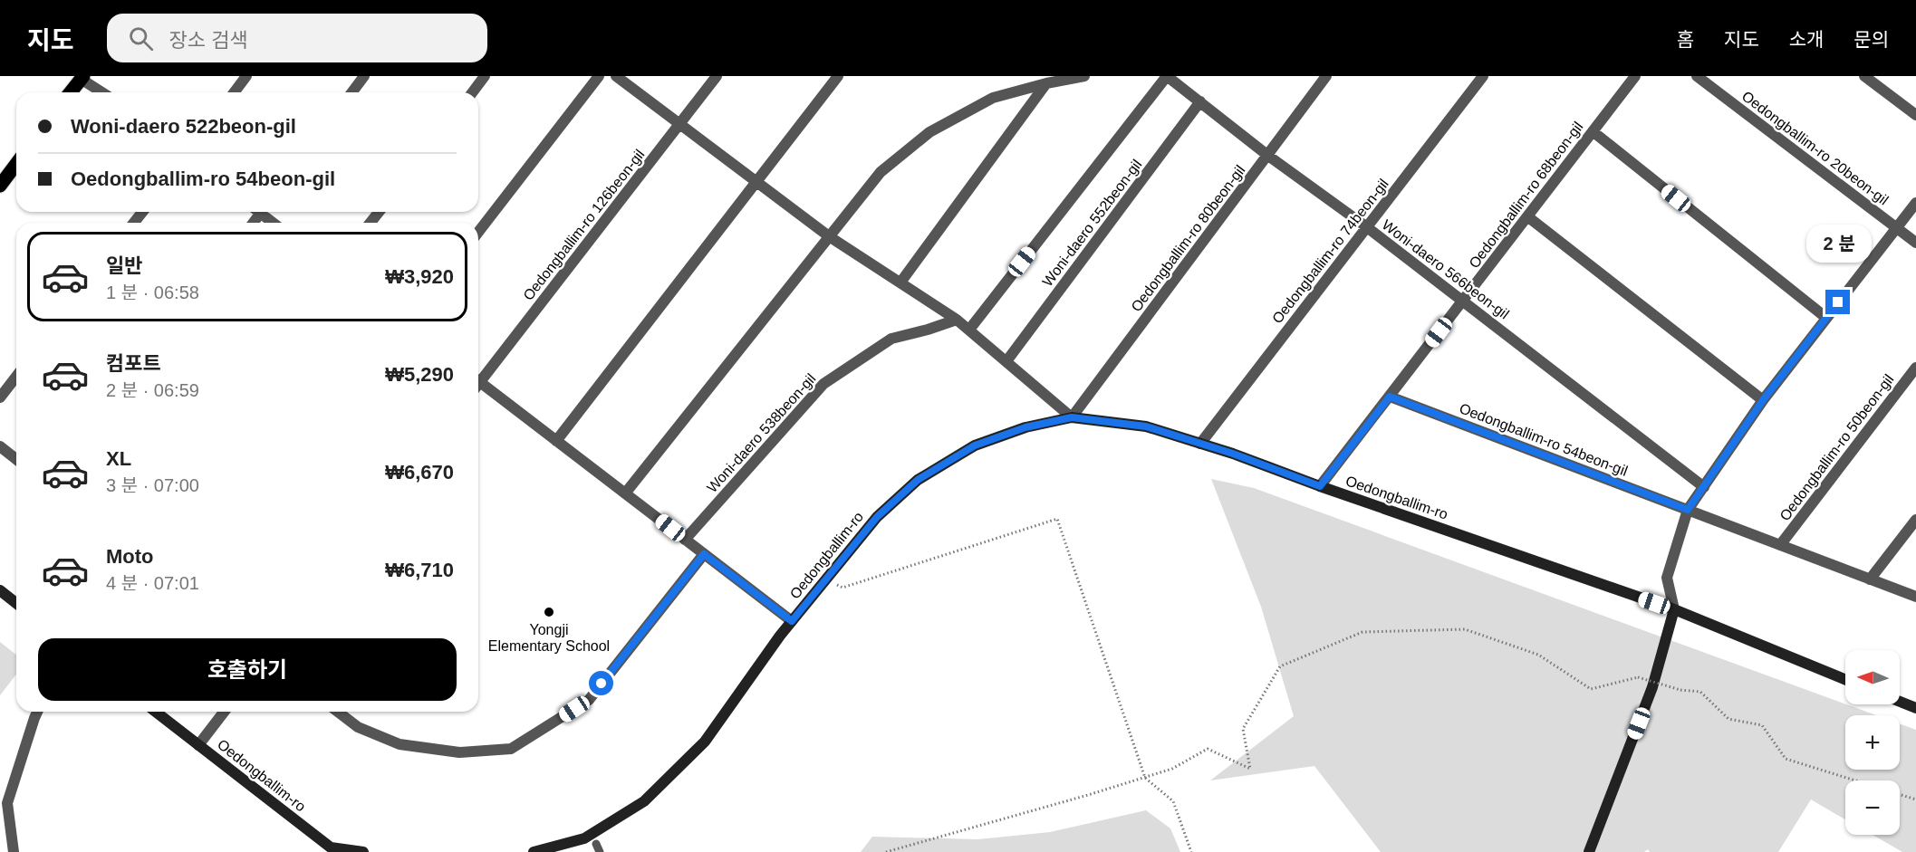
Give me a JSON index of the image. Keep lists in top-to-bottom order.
{
  "streets": {
    "main road": ["Oedongballim-ro"],
    "street": [
      "Oedongballim-ro 20beon-gil",
      "Oedongballim-ro 68beon-gil",
      "Woni-daero 552beon-gil",
      "Oedongballim-ro 126beon-gil",
      "Oedongballim-ro 80beon-gil",
      "Oedongballim-ro 74beon-gil",
      "Woni-daero 566beon-gil",
      "Woni-daero 538beon-gil",
      "Oedongballim-ro 54beon-gil",
      "Oedongballim-ro 50beon-gil"
    ]
  },
  "crossings": [
    ["Oedongballim-ro 68beon-gil", "Woni-daero 566beon-gil"],
    ["Oedongballim-ro 68beon-gil", "Oedongballim-ro 54beon-gil"],
    ["Oedongballim-ro 68beon-gil", "Oedongballim-ro"],
    ["Woni-daero 552beon-gil", "Woni-daero 566beon-gil"],
    ["Oedongballim-ro 80beon-gil", "Woni-daero 566beon-gil"],
    ["Oedongballim-ro 80beon-gil", "Oedongballim-ro"],
    ["Oedongballim-ro 74beon-gil", "Woni-daero 566beon-gil"],
    ["Oedongballim-ro 74beon-gil", "Oedongballim-ro"],
    ["Oedongballim-ro 54beon-gil", "Oedongballim-ro 50beon-gil"]
  ],
  "places": ["Yongji Elementary School"],
  "north": "left",
  "page": {
    "header": "지도",
    "search": "장소 검색",
    "nav": [
      "홈",
      "지도",
      "소개",
      "문의"
    ],
    "banner": ["Woni-daero 522beon-gil", "Oedongballim-ro 54beon-gil"],
    "bubble": "2 분",
    "list": [
      {
        "name": "일반",
        "note": "1 분 · 06:58",
        "value": "₩3,920"
      },
      {
        "name": "컴포트",
        "note": "2 분 · 06:59",
        "value": "₩5,290"
      },
      {
        "name": "XL",
        "note": "3 분 · 07:00",
        "value": "₩6,670"
      },
      {
        "name": "Moto",
        "note": "4 분 · 07:01",
        "value": "₩6,710"
      }
    ],
    "buttons": "호출하기",
    "map_buttons": ["+", "−"]
  }
}
